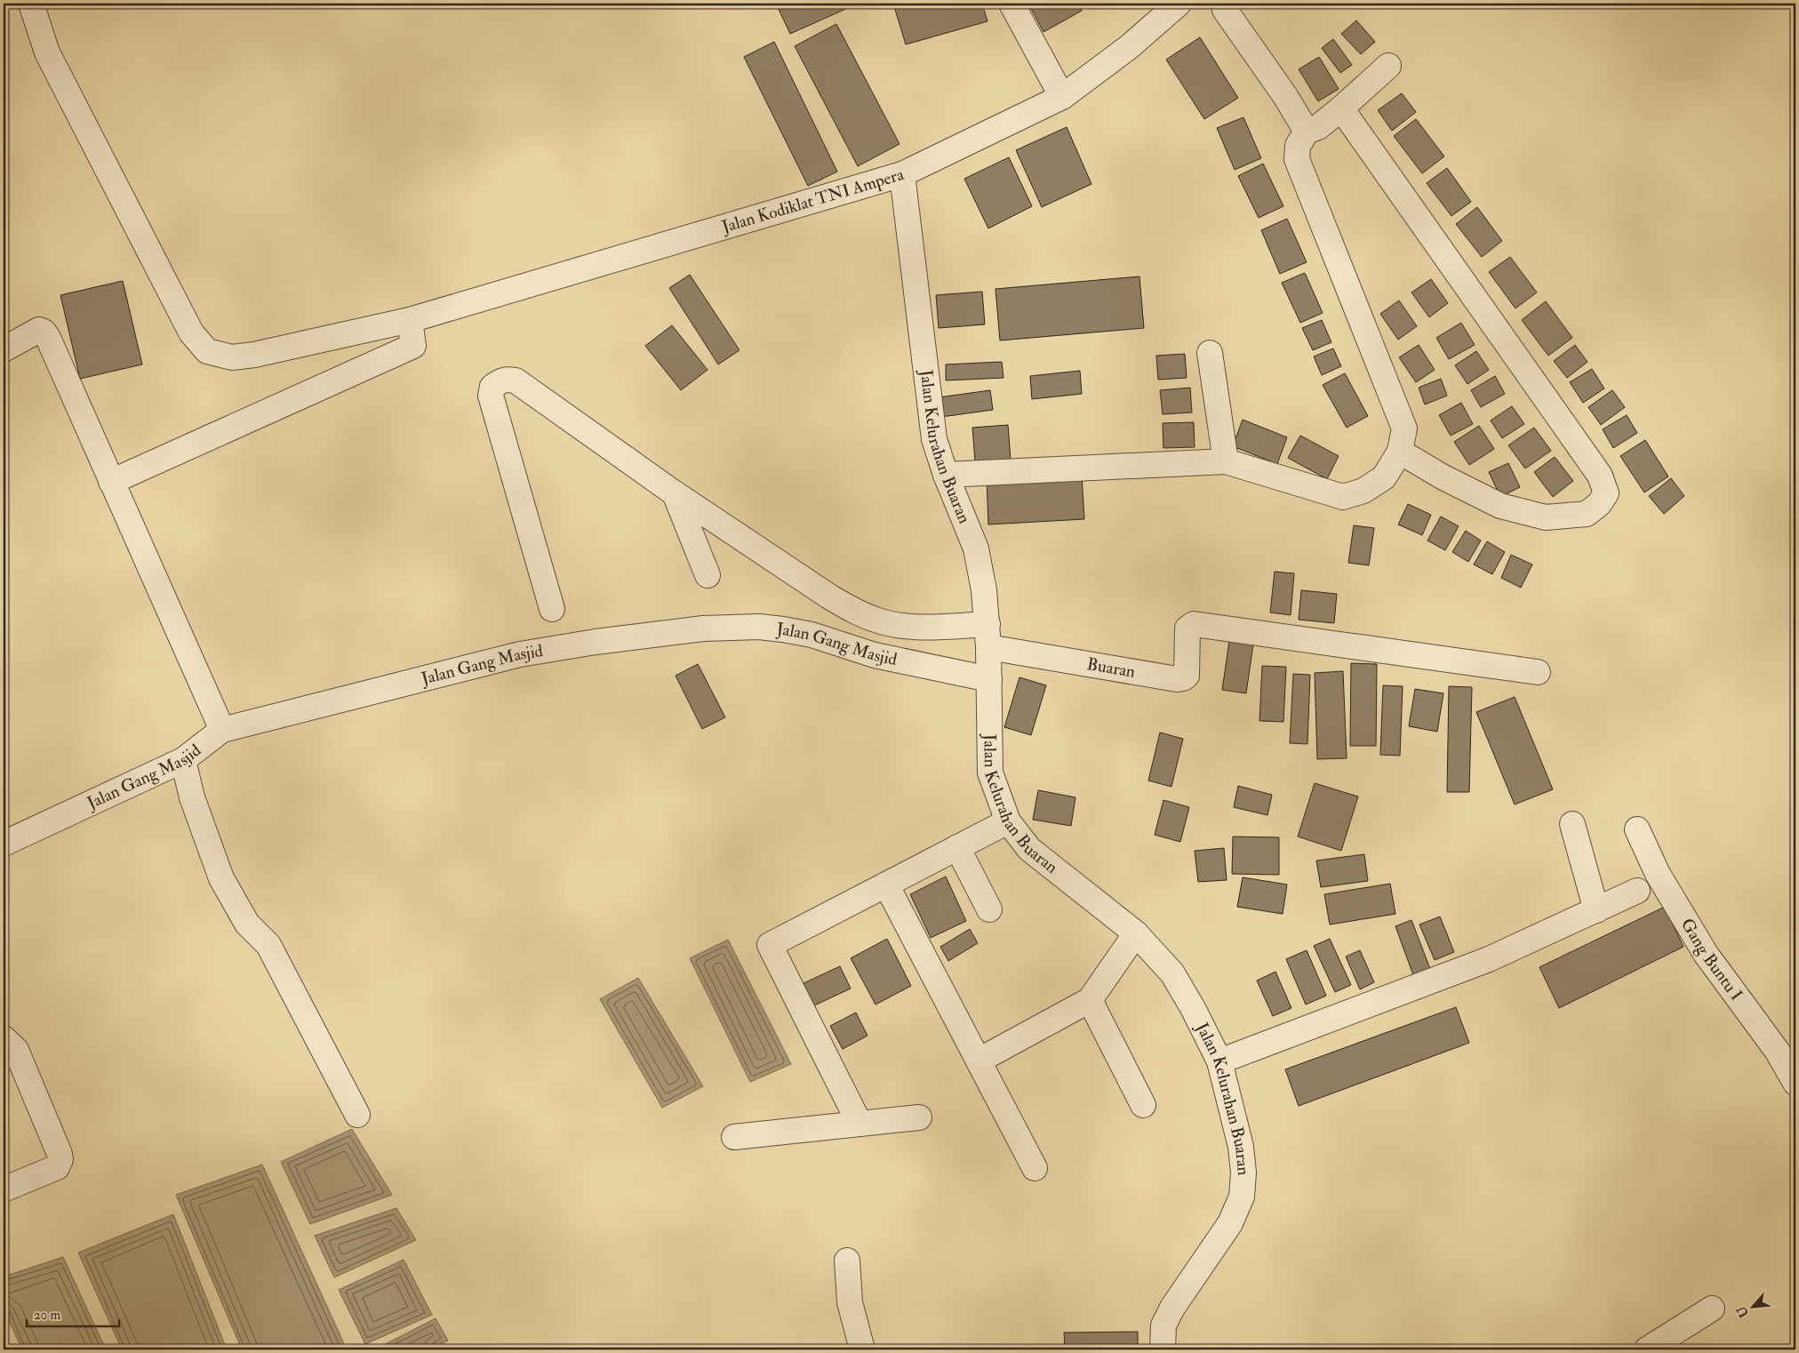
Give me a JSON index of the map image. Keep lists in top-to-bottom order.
{
  "streets": {
    "street": [
      "Jalan Kodiklat TNI Ampera",
      "Jalan Kelurahan Buaran",
      "Jalan Gang Masjid",
      "Buaran",
      "Gang Buntu I"
    ]
  },
  "crossings": [
    ["Jalan Kodiklat TNI Ampera", "Jalan Kelurahan Buaran"],
    ["Jalan Kelurahan Buaran", "Jalan Gang Masjid"],
    ["Jalan Kelurahan Buaran", "Buaran"]
  ],
  "scale_bar": "20 m",
  "north": "bottom left"
}
